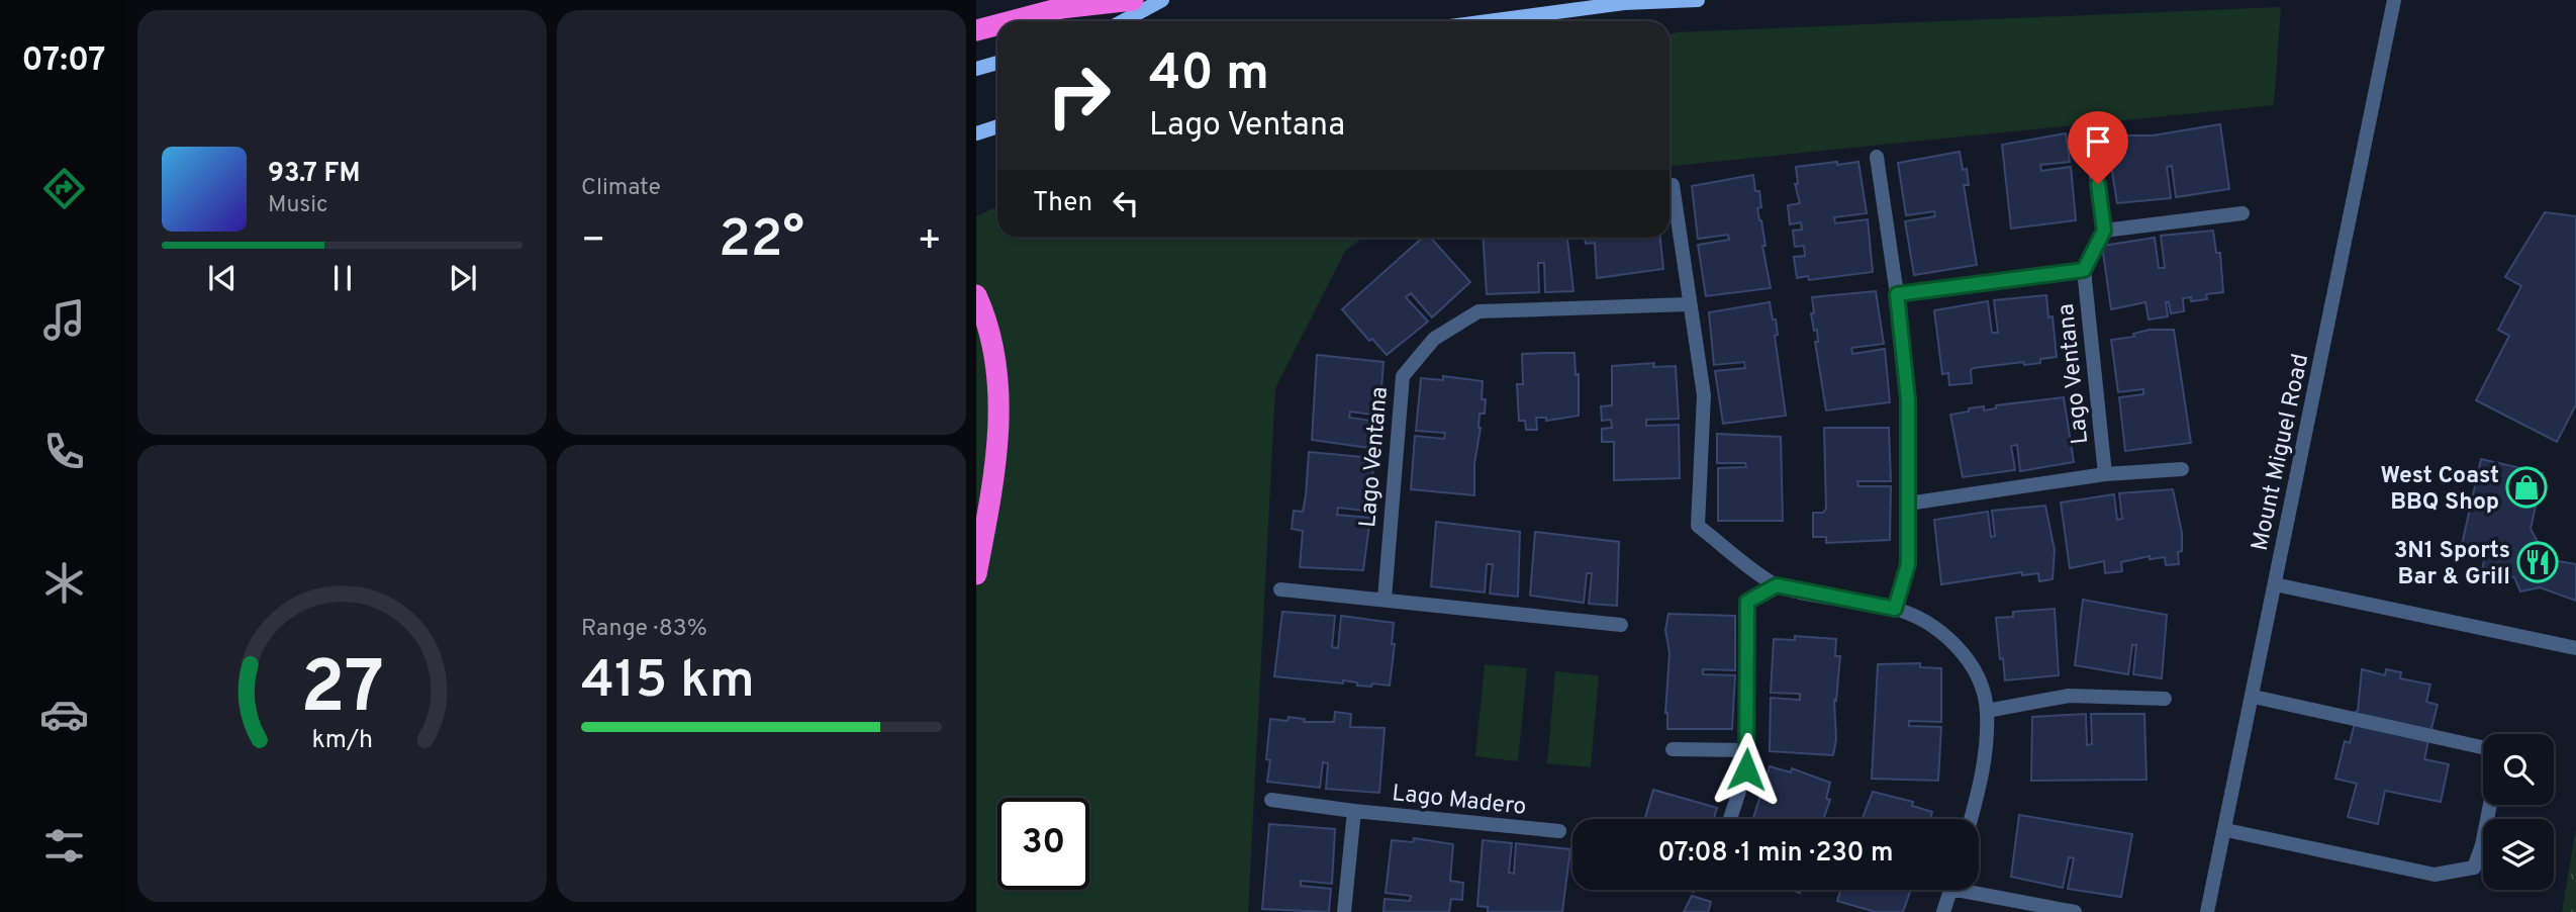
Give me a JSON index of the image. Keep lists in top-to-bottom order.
{
  "streets": {
    "street": ["Lago Ventana", "Mount Miguel Road", "Lago Madero"]
  },
  "places": {
    "shop": ["West Coast BBQ Shop"],
    "restaurant": ["3N1 Sports Bar & Grill"]
  },
  "page": {
    "tabs": "07:07",
    "tile": [
      "Climate",
      ["Range · 83%", "415 km"]
    ],
    "turn": ["40 m", "Lago Ventana"],
    "song": ["93.7 FM", "Music"],
    "then": "Then",
    "heat": ["−", "22°", "+"],
    "limit": "30",
    "trip": "07:08 · 1 min · 230 m",
    "gauge": ["27", "km/h"]
  }
}
